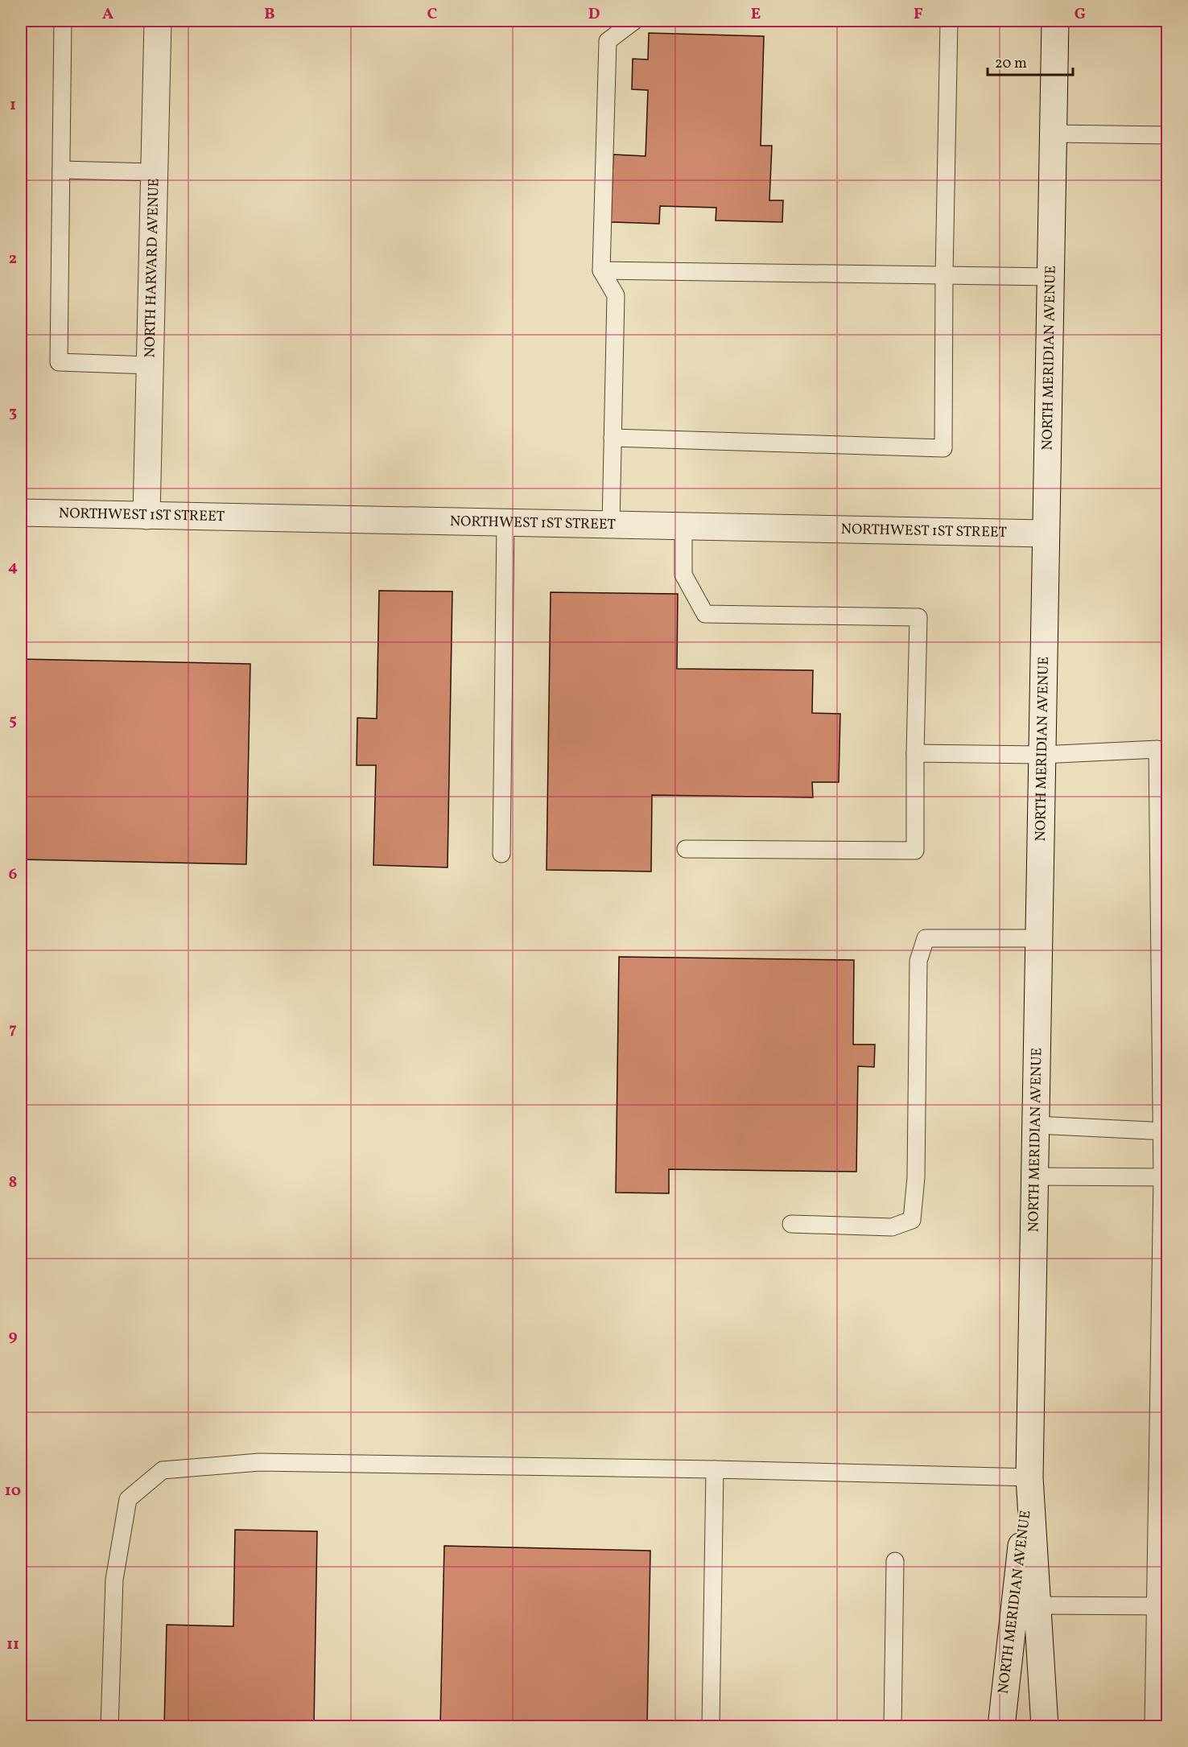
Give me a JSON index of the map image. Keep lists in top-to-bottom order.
{
  "streets": {
    "main road": ["NORTH HARVARD AVENUE", "NORTH MERIDIAN AVENUE", "NORTHWEST 1ST STREET"]
  },
  "crossings": [
    ["NORTH HARVARD AVENUE", "NORTHWEST 1ST STREET"],
    ["NORTH MERIDIAN AVENUE", "NORTHWEST 1ST STREET"]
  ],
  "scale_bar": "20 m",
  "grid": {
    "columns": [
      "A",
      "B",
      "C",
      "D",
      "E",
      "F",
      "G"
    ],
    "rows": [
      "1",
      "2",
      "3",
      "4",
      "5",
      "6",
      "7",
      "8",
      "9",
      "10",
      "11"
    ]
  }
}
